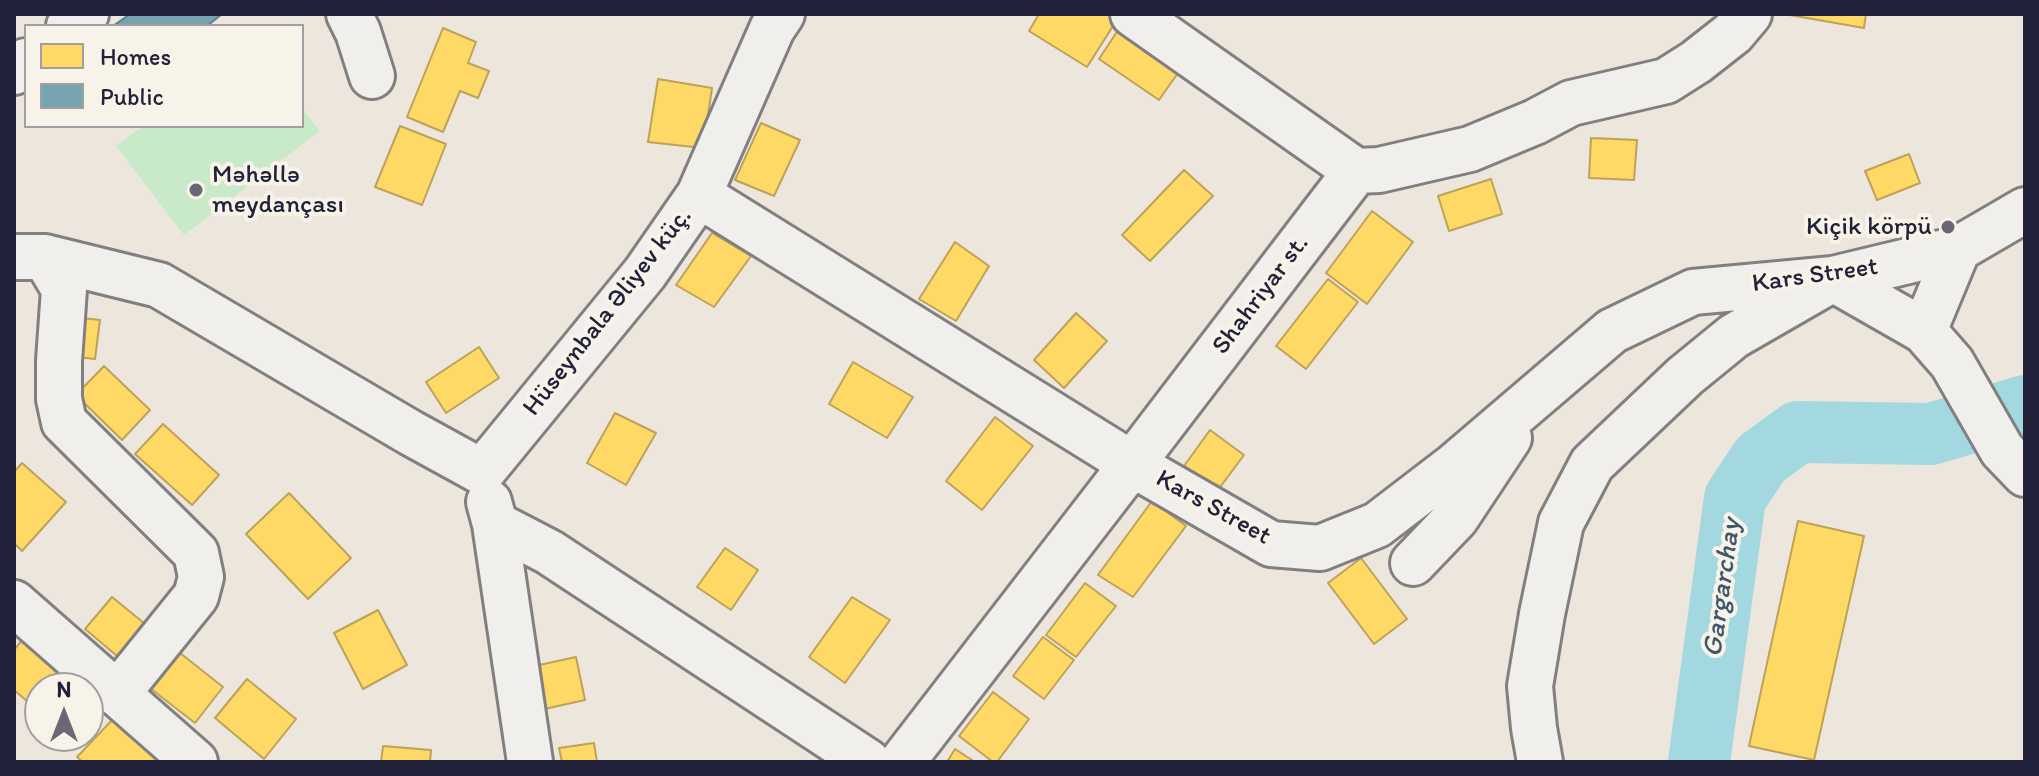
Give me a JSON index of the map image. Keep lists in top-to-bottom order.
{
  "streets": {
    "street": ["Kars Street", "Shahriyar st.", "Hüseynbala Əliyev küç."]
  },
  "crossings": [
    ["Kars Street", "Shahriyar st."],
    ["Kars Street", "Hüseynbala Əliyev küç."]
  ],
  "water": ["Gargarchay"],
  "places": ["Məhəllə meydançası", "Kiçik körpü"],
  "legend": ["Homes", "Public"],
  "north": "top"
}
